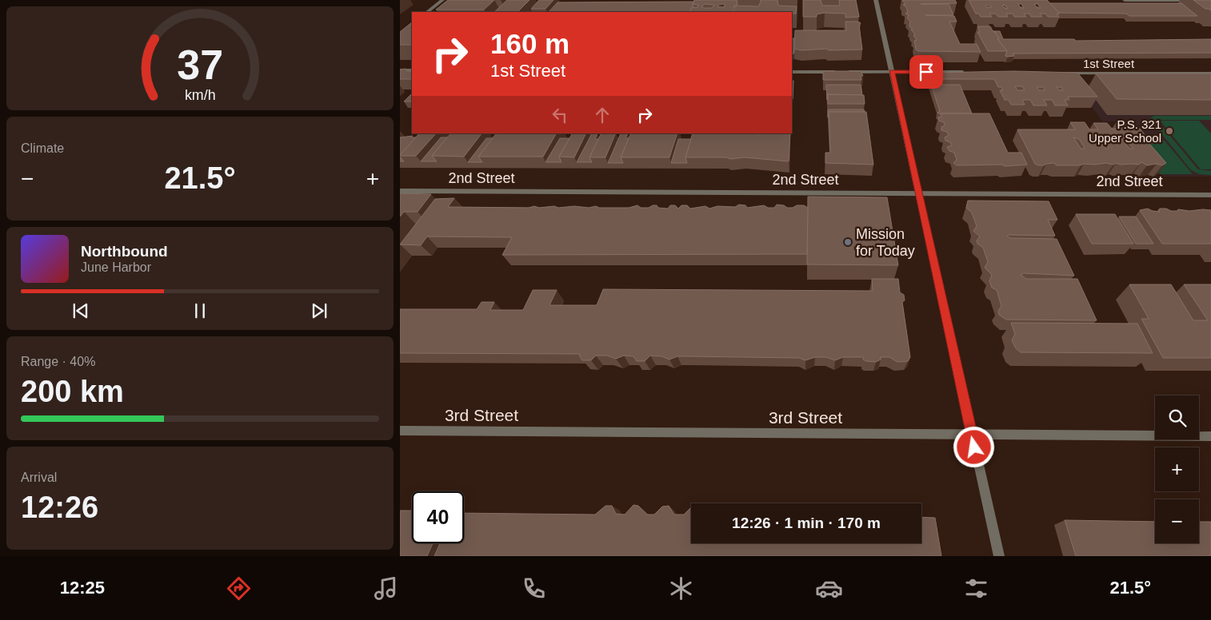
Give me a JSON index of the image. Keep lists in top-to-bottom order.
{
  "streets": {
    "street": ["1st Street", "2nd Street", "3rd Street"]
  },
  "places": ["P.S. 321 Upper School", "Mission for Today"],
  "page": {
    "turn": ["160 m", "1st Street"],
    "tile": [
      "Climate",
      ["Range · 40%", "200 km"],
      ["Arrival", "12:26"]
    ],
    "heat": ["−", "21.5°", "+"],
    "song": ["Northbound", "June Harbor"],
    "map_buttons": ["+", "−"],
    "limit": "40",
    "trip": "12:26 · 1 min · 170 m",
    "tabs": ["12:25", "21.5°"],
    "gauge": ["37", "km/h"]
  }
}
